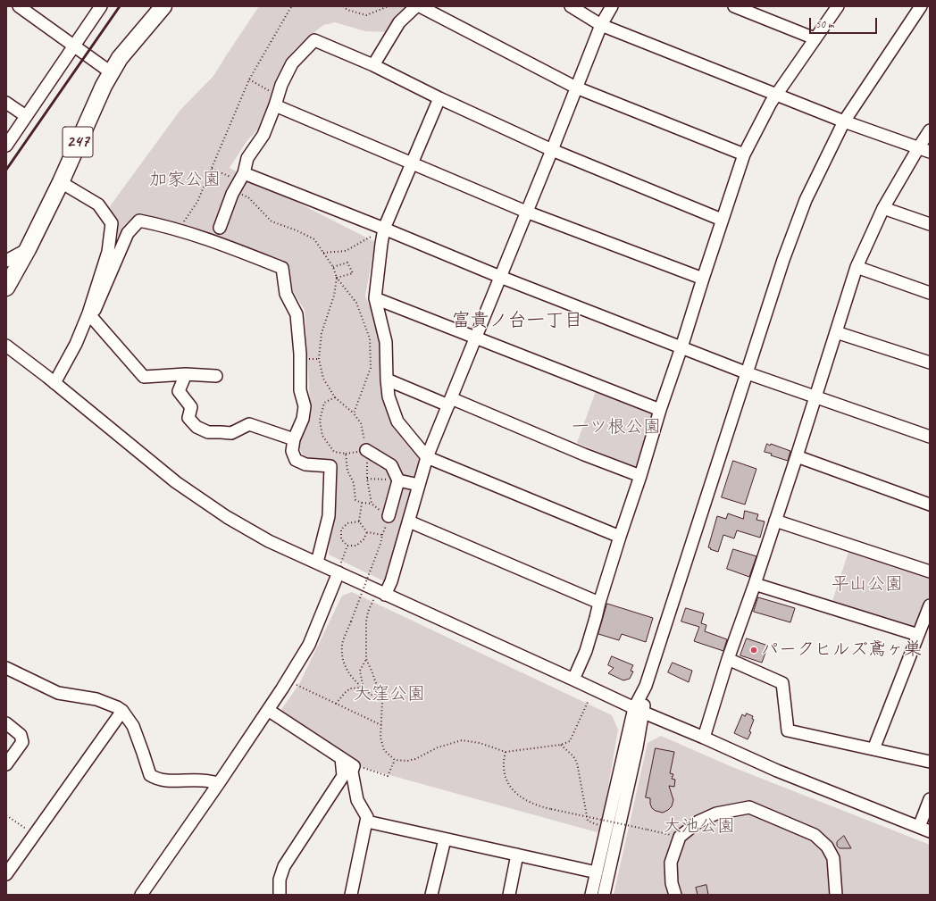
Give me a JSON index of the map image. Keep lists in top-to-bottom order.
{
  "streets": {
    "highway": ["247"]
  },
  "districts": ["富貴ノ台一丁目"],
  "parks": [
    "加家公園",
    "一ツ根公園",
    "平山公園",
    "大窪公園",
    "大池公園"
  ],
  "places": ["パークヒルズ鳶ヶ巣"],
  "scale_bar": "50 m"
}
